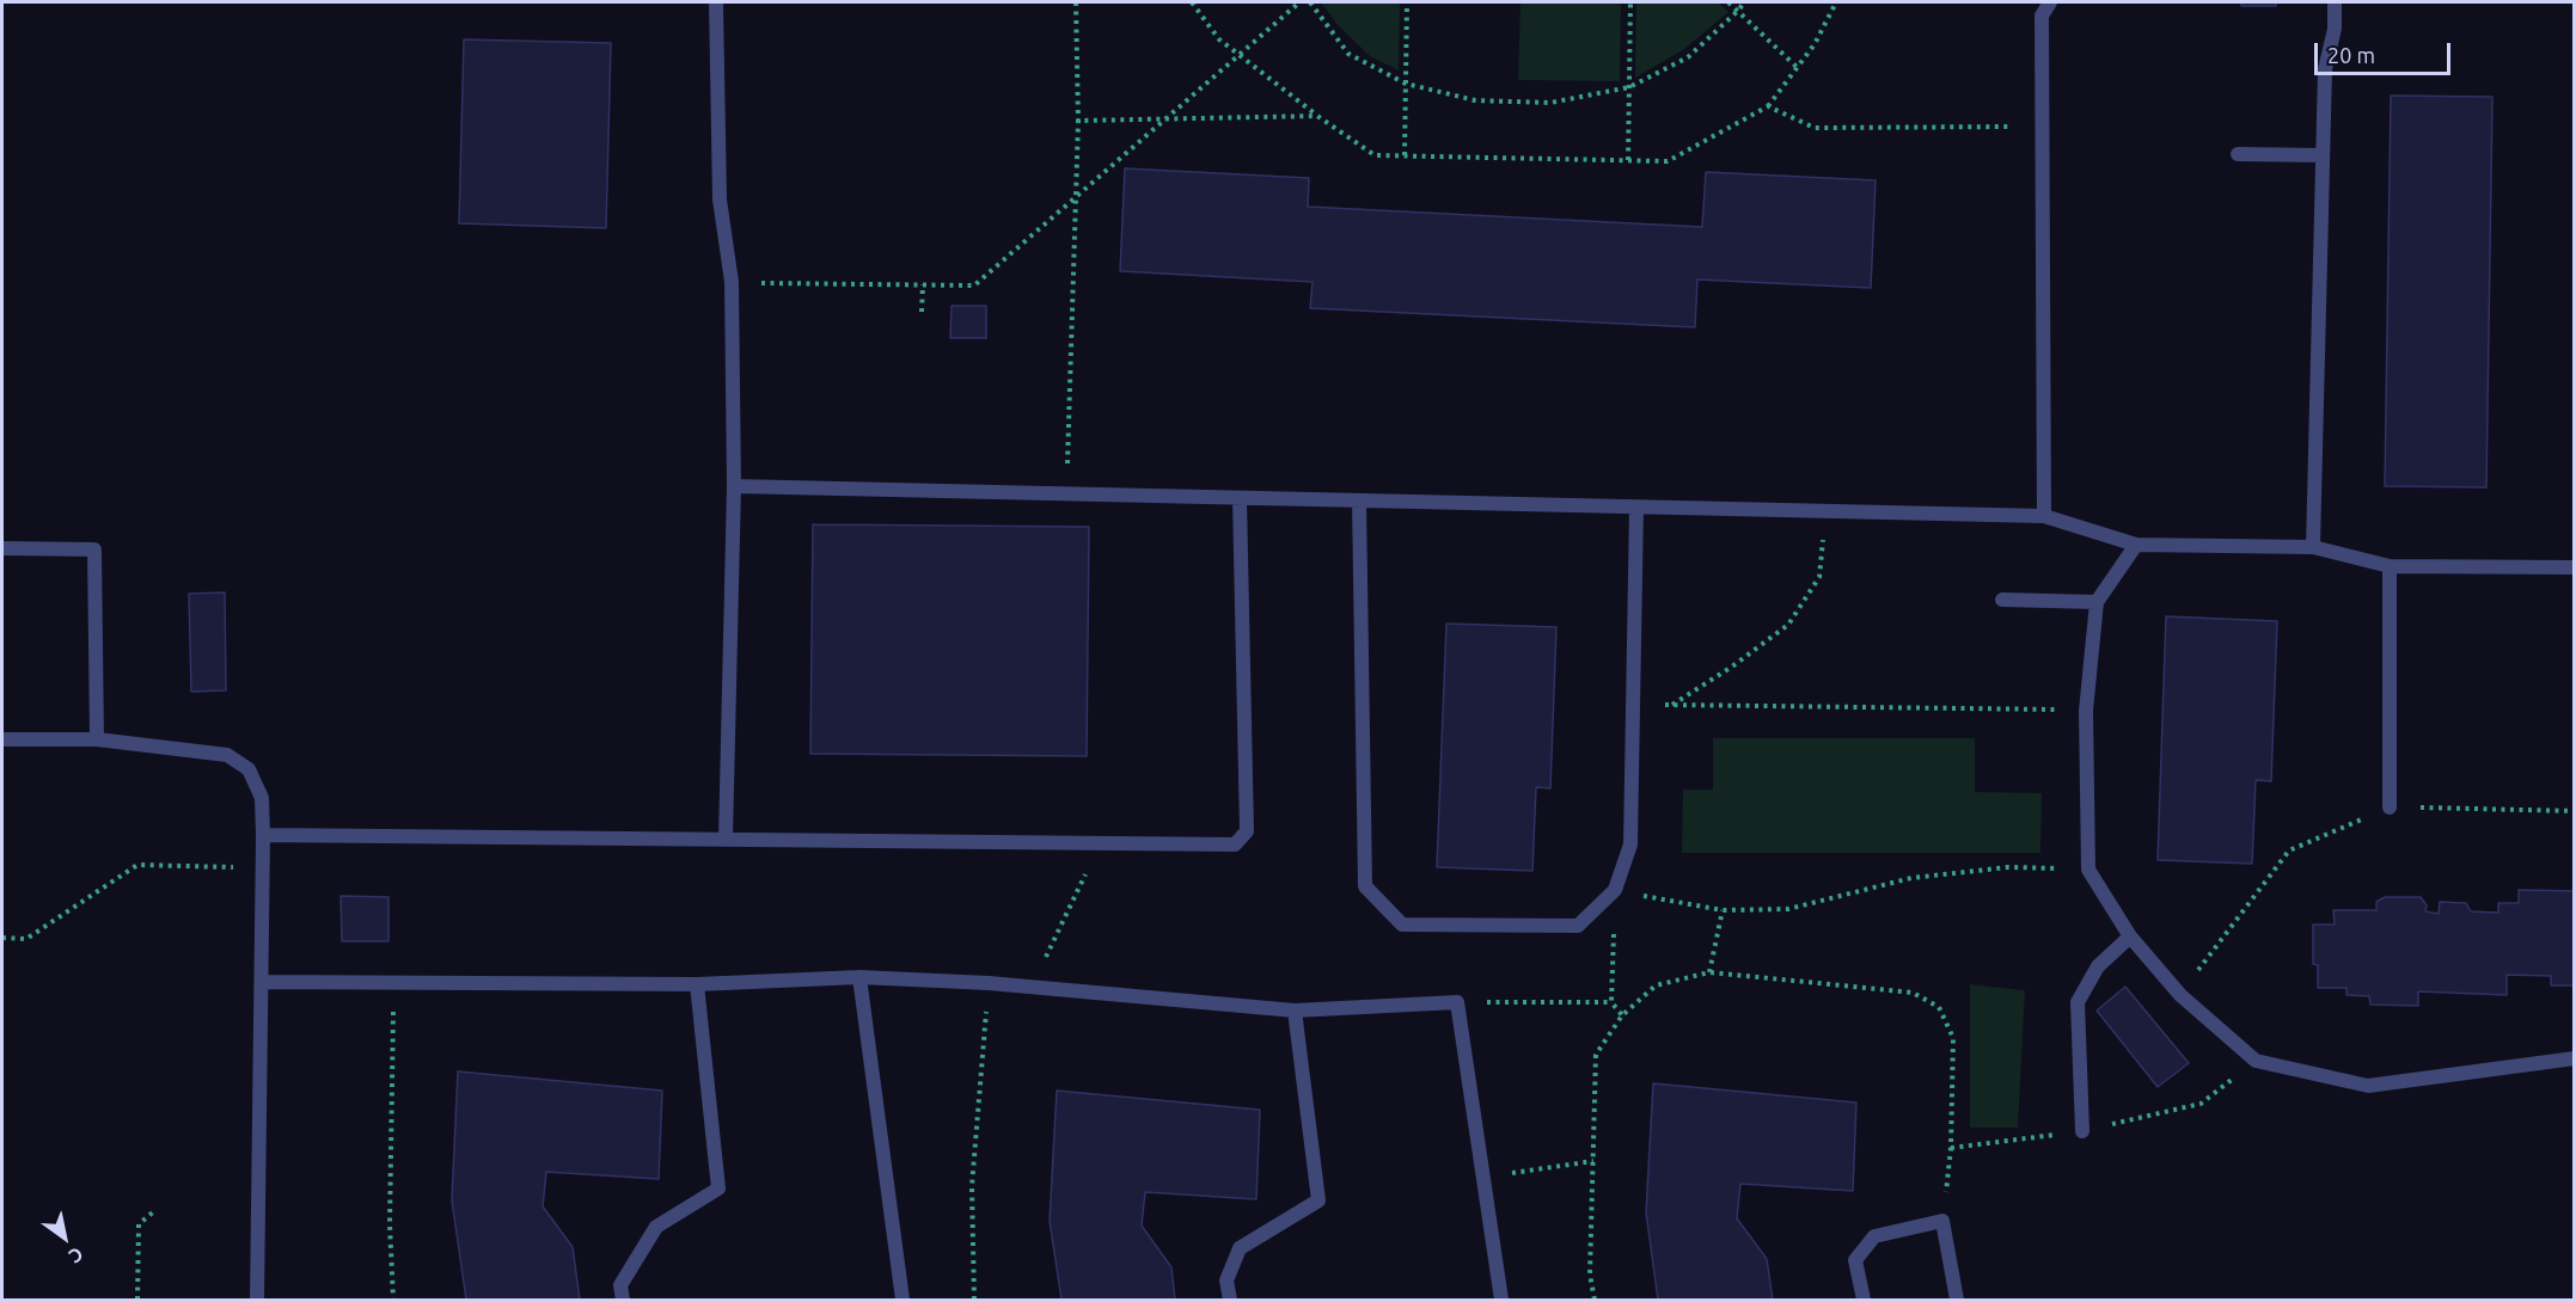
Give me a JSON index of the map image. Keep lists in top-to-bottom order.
{
  "scale_bar": "20 m",
  "north": "bottom right"
}
